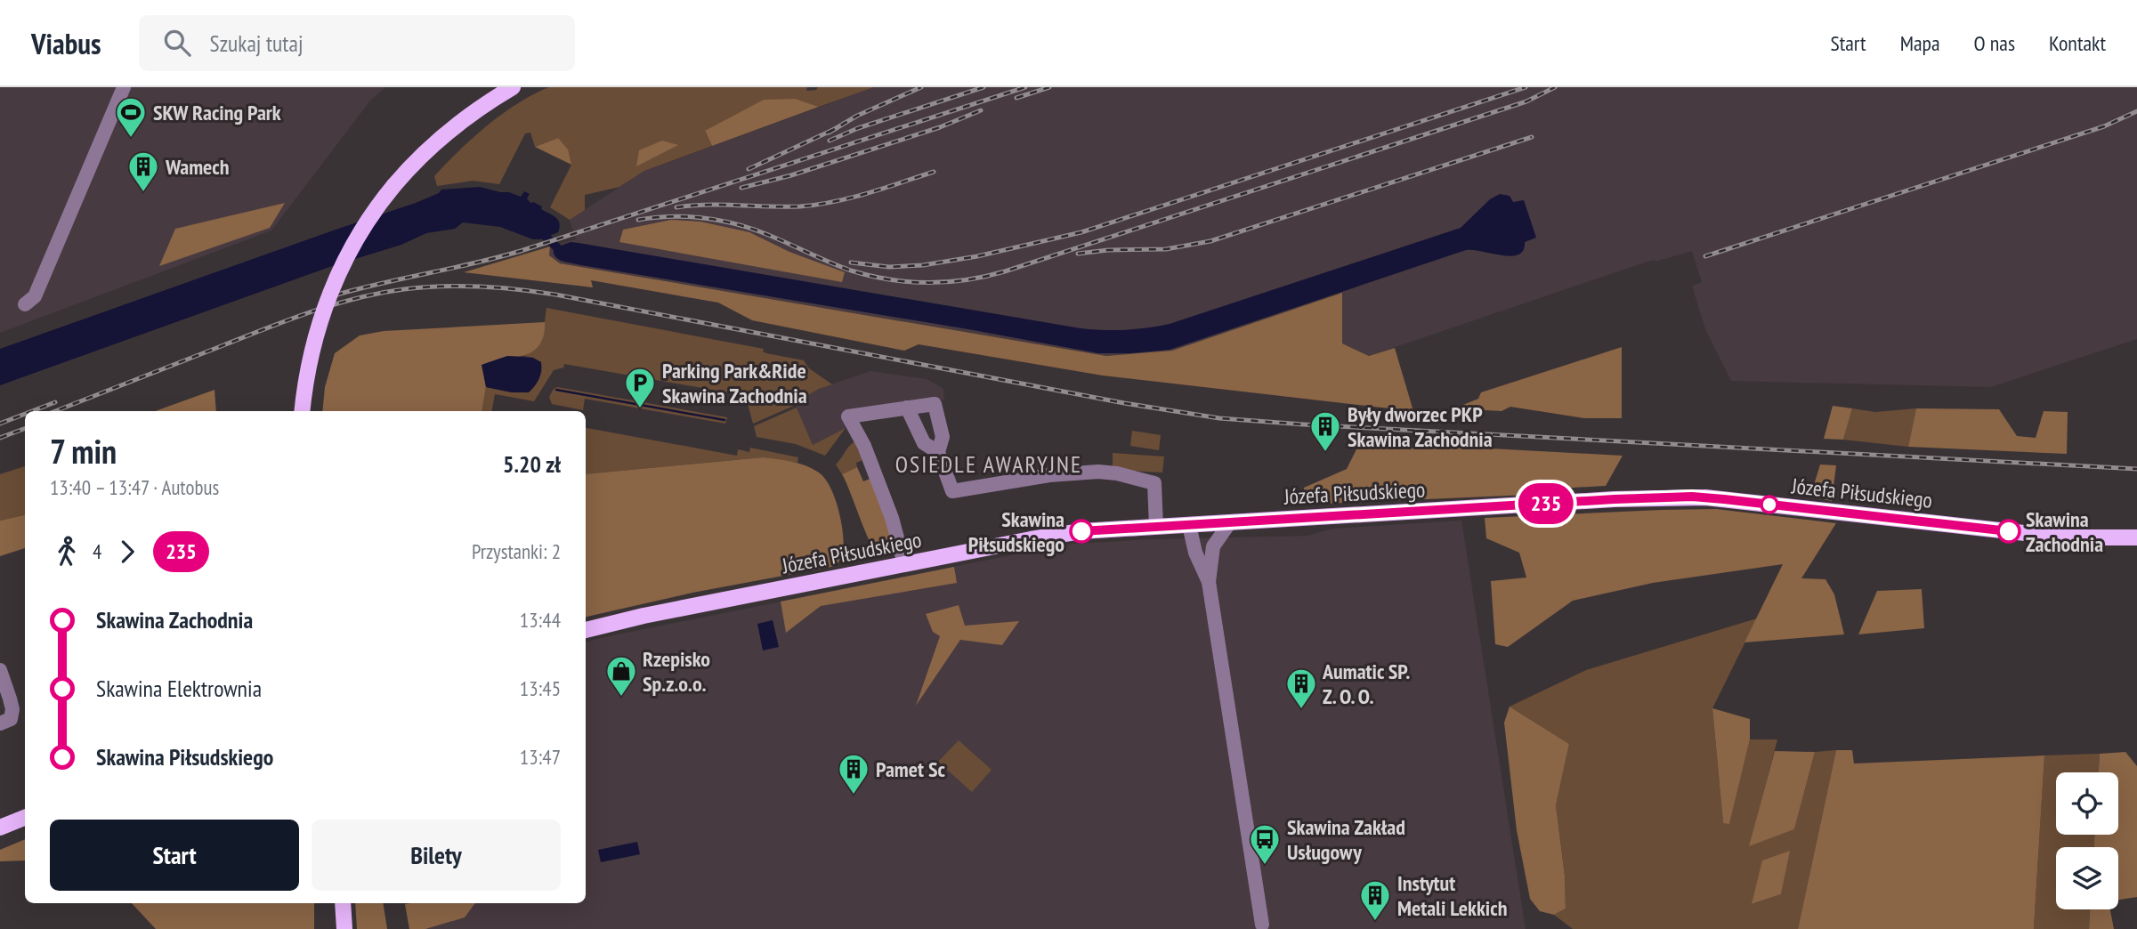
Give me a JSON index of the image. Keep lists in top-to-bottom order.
{
  "streets": {
    "main road": ["Józefa Piłsudskiego"]
  },
  "districts": ["OSIEDLE AWARYJNE"],
  "places": {
    "sports": ["SKW Racing Park"],
    "building": [
      "Wamech",
      "Były dworzec PKP Skawina Zachodnia",
      "Aumatic SP. Z. O. O.",
      "Pamet Sc",
      "Instytut Metali Lekkich"
    ],
    "parking": ["Parking Park&Ride Skawina Zachodnia"],
    "other": ["Skawina Piłsudskiego", "Skawina Zachodnia"],
    "shop": ["Rzepisko Sp.z.o.o."],
    "bus stop": ["Skawina Zakład Usługowy"]
  },
  "lines": ["bus line 235"],
  "page": {
    "header": "Viabus",
    "search": "Szukaj tutaj",
    "nav": [
      "Start",
      "Mapa",
      "O nas",
      "Kontakt"
    ],
    "on_map": "235",
    "heading": ["7 min", "13:40 – 13:47 · Autobus", "5.20 zł"],
    "legs": ["4", "235", "Przystanki: 2"],
    "list": [
      {
        "name": "Skawina Zachodnia",
        "value": "13:44"
      },
      {
        "name": "Skawina Elektrownia",
        "value": "13:45"
      },
      {
        "name": "Skawina Piłsudskiego",
        "value": "13:47"
      }
    ],
    "buttons": ["Start", "Bilety"]
  }
}
